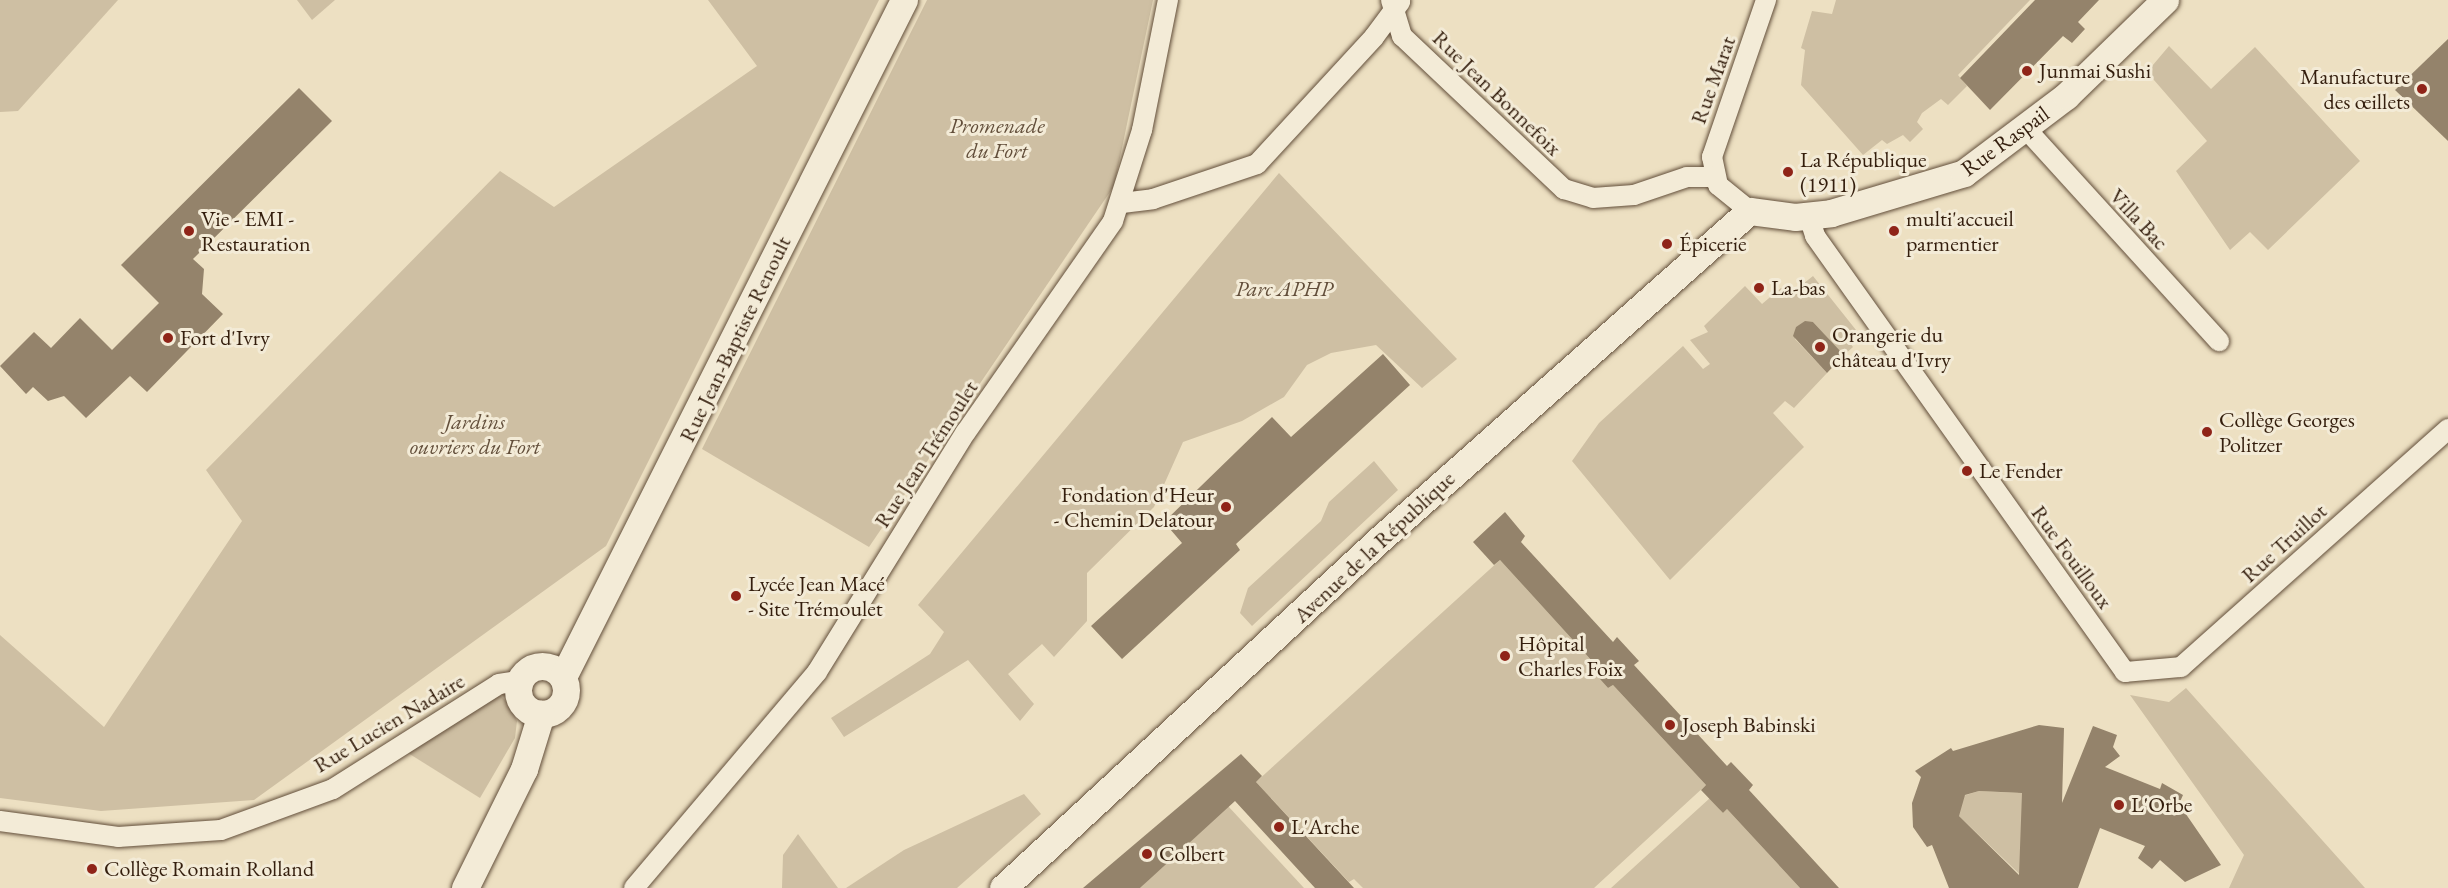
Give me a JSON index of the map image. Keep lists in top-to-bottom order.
{
  "streets": {
    "street": [
      "Rue Marat",
      "Rue Jean Bonnefoix",
      "Rue Raspail",
      "Villa Bac",
      "Rue Jean-Baptiste Renoult",
      "Rue Jean Trémoulet",
      "Rue Truillot",
      "Avenue de la République",
      "Rue Fouilloux",
      "Rue Lucien Nadaire"
    ]
  },
  "crossings": [
    ["Rue Marat", "Rue Jean Bonnefoix"],
    ["Rue Jean Bonnefoix", "Rue Jean Trémoulet"],
    ["Rue Raspail", "Villa Bac"],
    ["Rue Raspail", "Avenue de la République"],
    ["Rue Raspail", "Rue Fouilloux"],
    ["Rue Jean-Baptiste Renoult", "Rue Lucien Nadaire"],
    ["Rue Truillot", "Rue Fouilloux"]
  ],
  "parks": ["Promenade du Fort", "Parc APHP", "Jardins ouvriers du Fort"],
  "places": [
    "Junmai Sushi",
    "Manufacture des œillets",
    "La République (1911)",
    "Vie - EMI - Restauration",
    "multi'accueil parmentier",
    "Épicerie",
    "La-bas",
    "Fort d'Ivry",
    "Orangerie du château d'Ivry",
    "Collège Georges Politzer",
    "Le Fender",
    "Fondation d'Heur - Chemin Delatour",
    "Lycée Jean Macé - Site Trémoulet",
    "Hôpital Charles Foix",
    "Joseph Babinski",
    "L'Orbe",
    "L'Arche",
    "Colbert",
    "Collège Romain Rolland"
  ]
}
